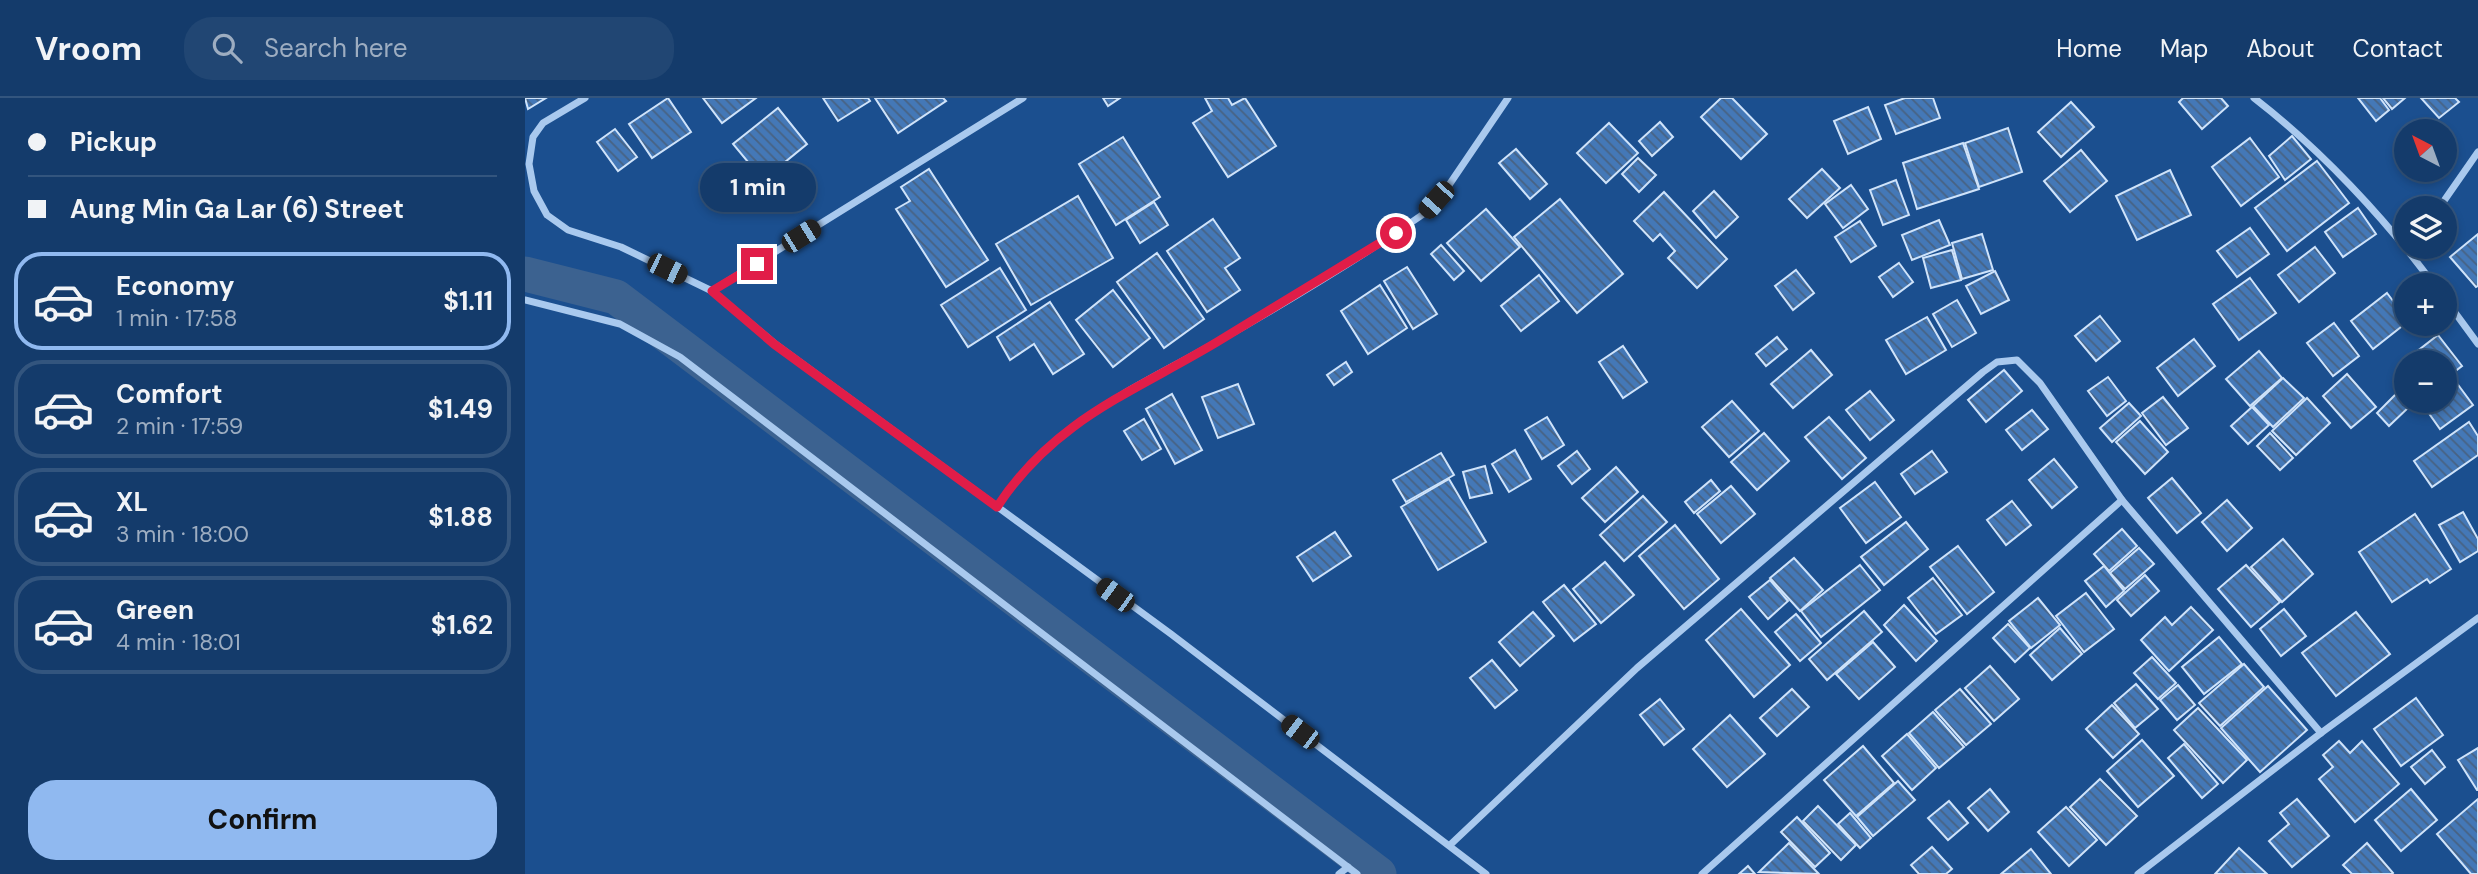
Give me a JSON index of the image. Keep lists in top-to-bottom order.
{
  "north": "top left",
  "page": {
    "header": "Vroom",
    "search": "Search here",
    "nav": [
      "Home",
      "Map",
      "About",
      "Contact"
    ],
    "banner": ["Pickup", "Aung Min Ga Lar (6) Street"],
    "map_buttons": ["+", "−"],
    "bubble": "1 min",
    "list": [
      {
        "name": "Economy",
        "note": "1 min · 17:58",
        "value": "$1.11"
      },
      {
        "name": "Comfort",
        "note": "2 min · 17:59",
        "value": "$1.49"
      },
      {
        "name": "XL",
        "note": "3 min · 18:00",
        "value": "$1.88"
      },
      {
        "name": "Green",
        "note": "4 min · 18:01",
        "value": "$1.62"
      }
    ],
    "buttons": "Confirm"
  }
}
